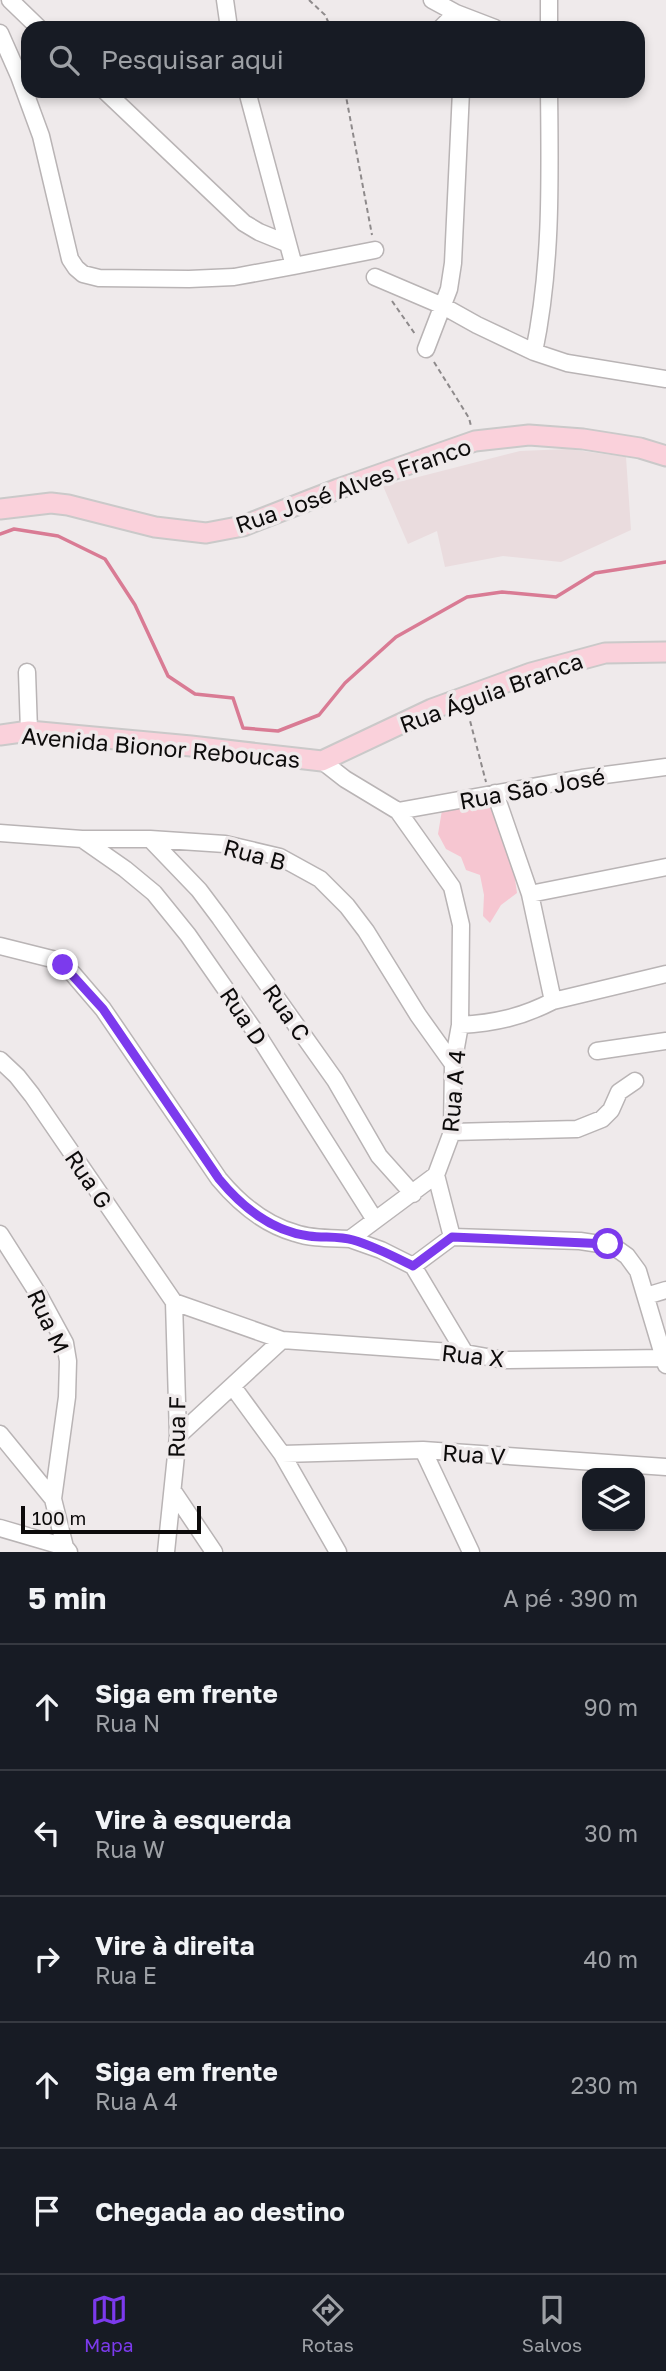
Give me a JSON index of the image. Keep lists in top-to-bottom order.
{
  "streets": {
    "main road": ["Rua José Alves Franco", "Rua Águia Branca", "Avenida Bionor Reboucas"],
    "street": [
      "Rua São José",
      "Rua B",
      "Rua C",
      "Rua D",
      "Rua A 4",
      "Rua G",
      "Rua M",
      "Rua X",
      "Rua F",
      "Rua V"
    ]
  },
  "crossings": [
    ["Rua Águia Branca", "Avenida Bionor Reboucas"],
    ["Rua São José", "Rua A 4"],
    ["Rua B", "Rua C"],
    ["Rua B", "Rua D"],
    ["Rua B", "Rua A 4"],
    ["Rua G", "Rua X"],
    ["Rua G", "Rua F"],
    ["Rua X", "Rua F"]
  ],
  "scale_bar": "100 m",
  "page": {
    "search": "Pesquisar aqui",
    "scale": "100 m",
    "heading": ["5 min", "A pé · 390 m"],
    "list": [
      ["Siga em frente", "Rua N", "90 m"],
      ["Vire à esquerda", "Rua W", "30 m"],
      ["Vire à direita", "Rua E", "40 m"],
      ["Siga em frente", "Rua A 4", "230 m"],
      "Chegada ao destino"
    ],
    "nav": ["Mapa", "Rotas", "Salvos"]
  }
}
